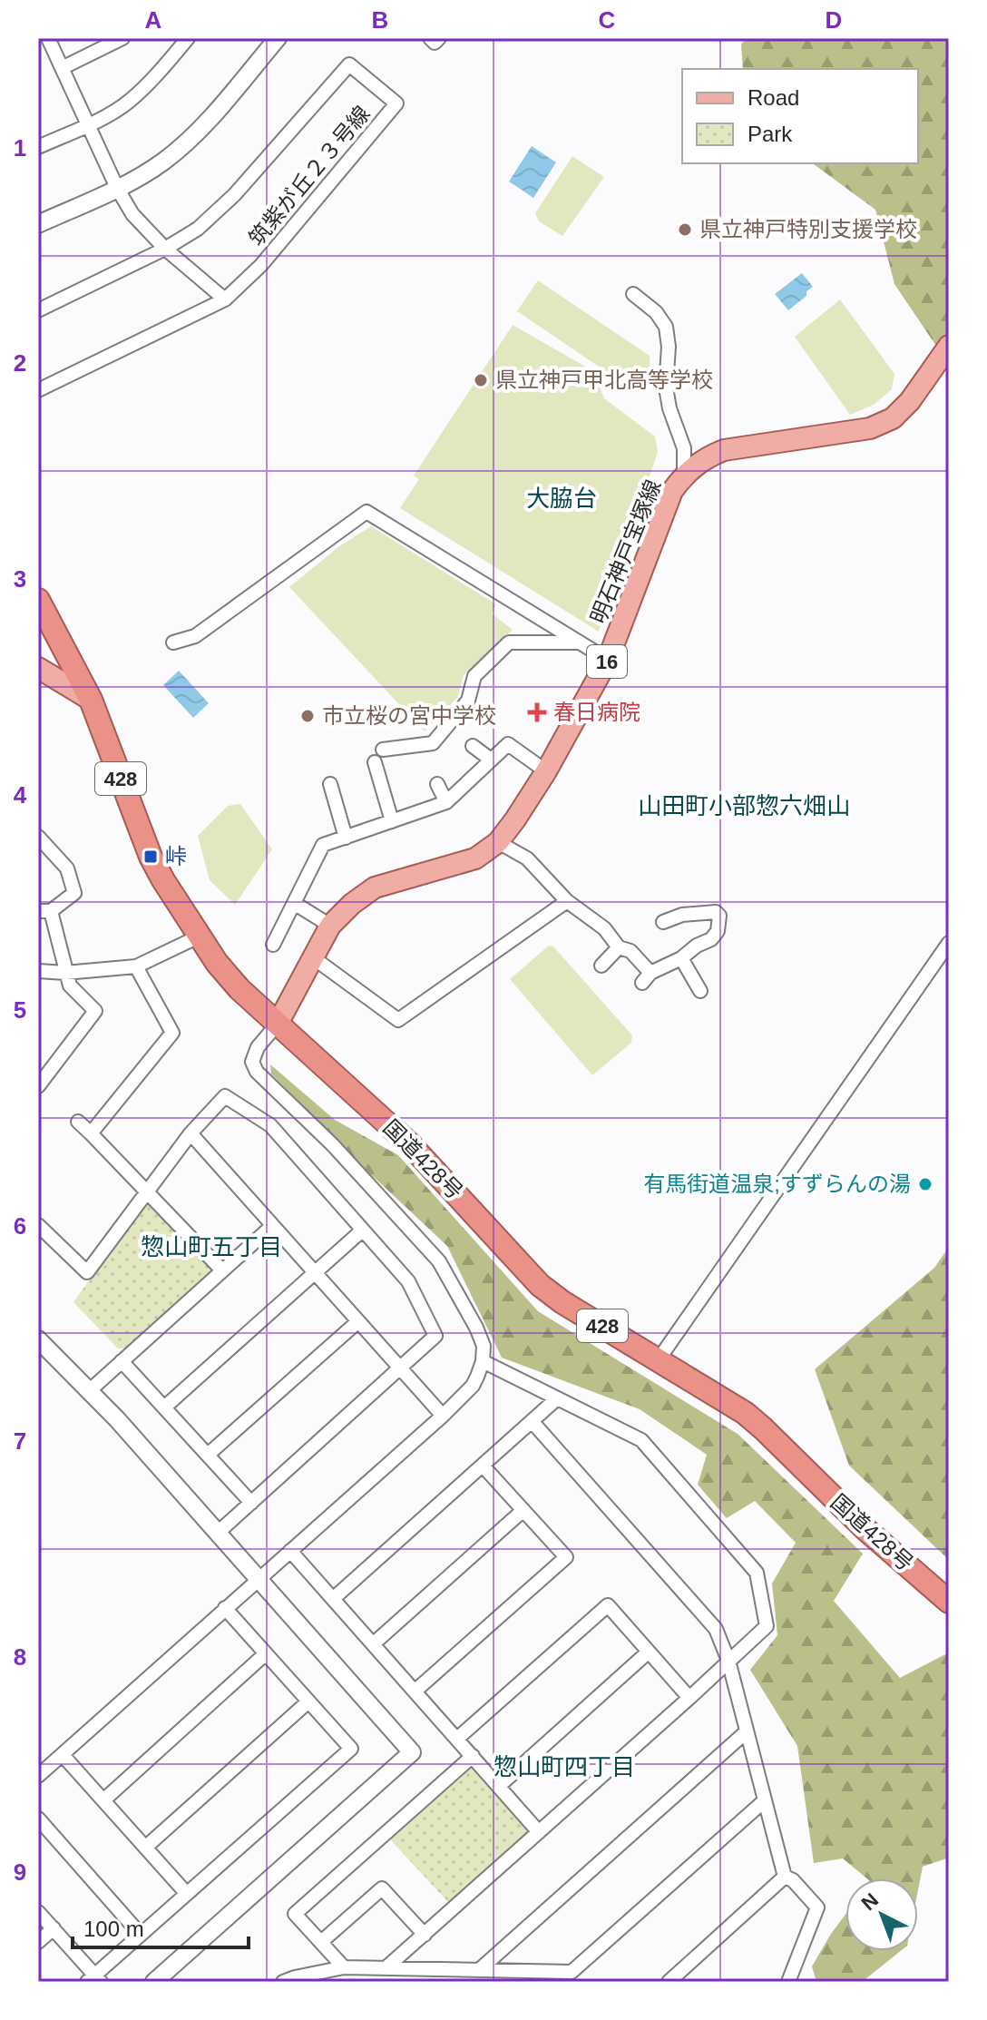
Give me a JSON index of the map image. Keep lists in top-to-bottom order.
{
  "streets": {
    "highway": ["428", "国道428号"],
    "main road": ["明石神戸宝塚線", "16"],
    "street": ["筑紫が丘２３号線"]
  },
  "crossings": [
    ["明石神戸宝塚線", "国道428号"]
  ],
  "districts": [
    "大脇台",
    "山田町小部惣六畑山",
    "惣山町五丁目",
    "惣山町四丁目"
  ],
  "places": {
    "other": [
      "県立神戸特別支援学校",
      "県立神戸甲北高等学校",
      "市立桜の宮中学校",
      "有馬街道温泉;すずらんの湯"
    ],
    "health": ["春日病院"],
    "transit": ["峠"]
  },
  "legend": ["Road", "Park"],
  "scale_bar": "100 m",
  "north": "top left",
  "grid": {
    "columns": [
      "A",
      "B",
      "C",
      "D"
    ],
    "rows": [
      "1",
      "2",
      "3",
      "4",
      "5",
      "6",
      "7",
      "8",
      "9"
    ]
  }
}
